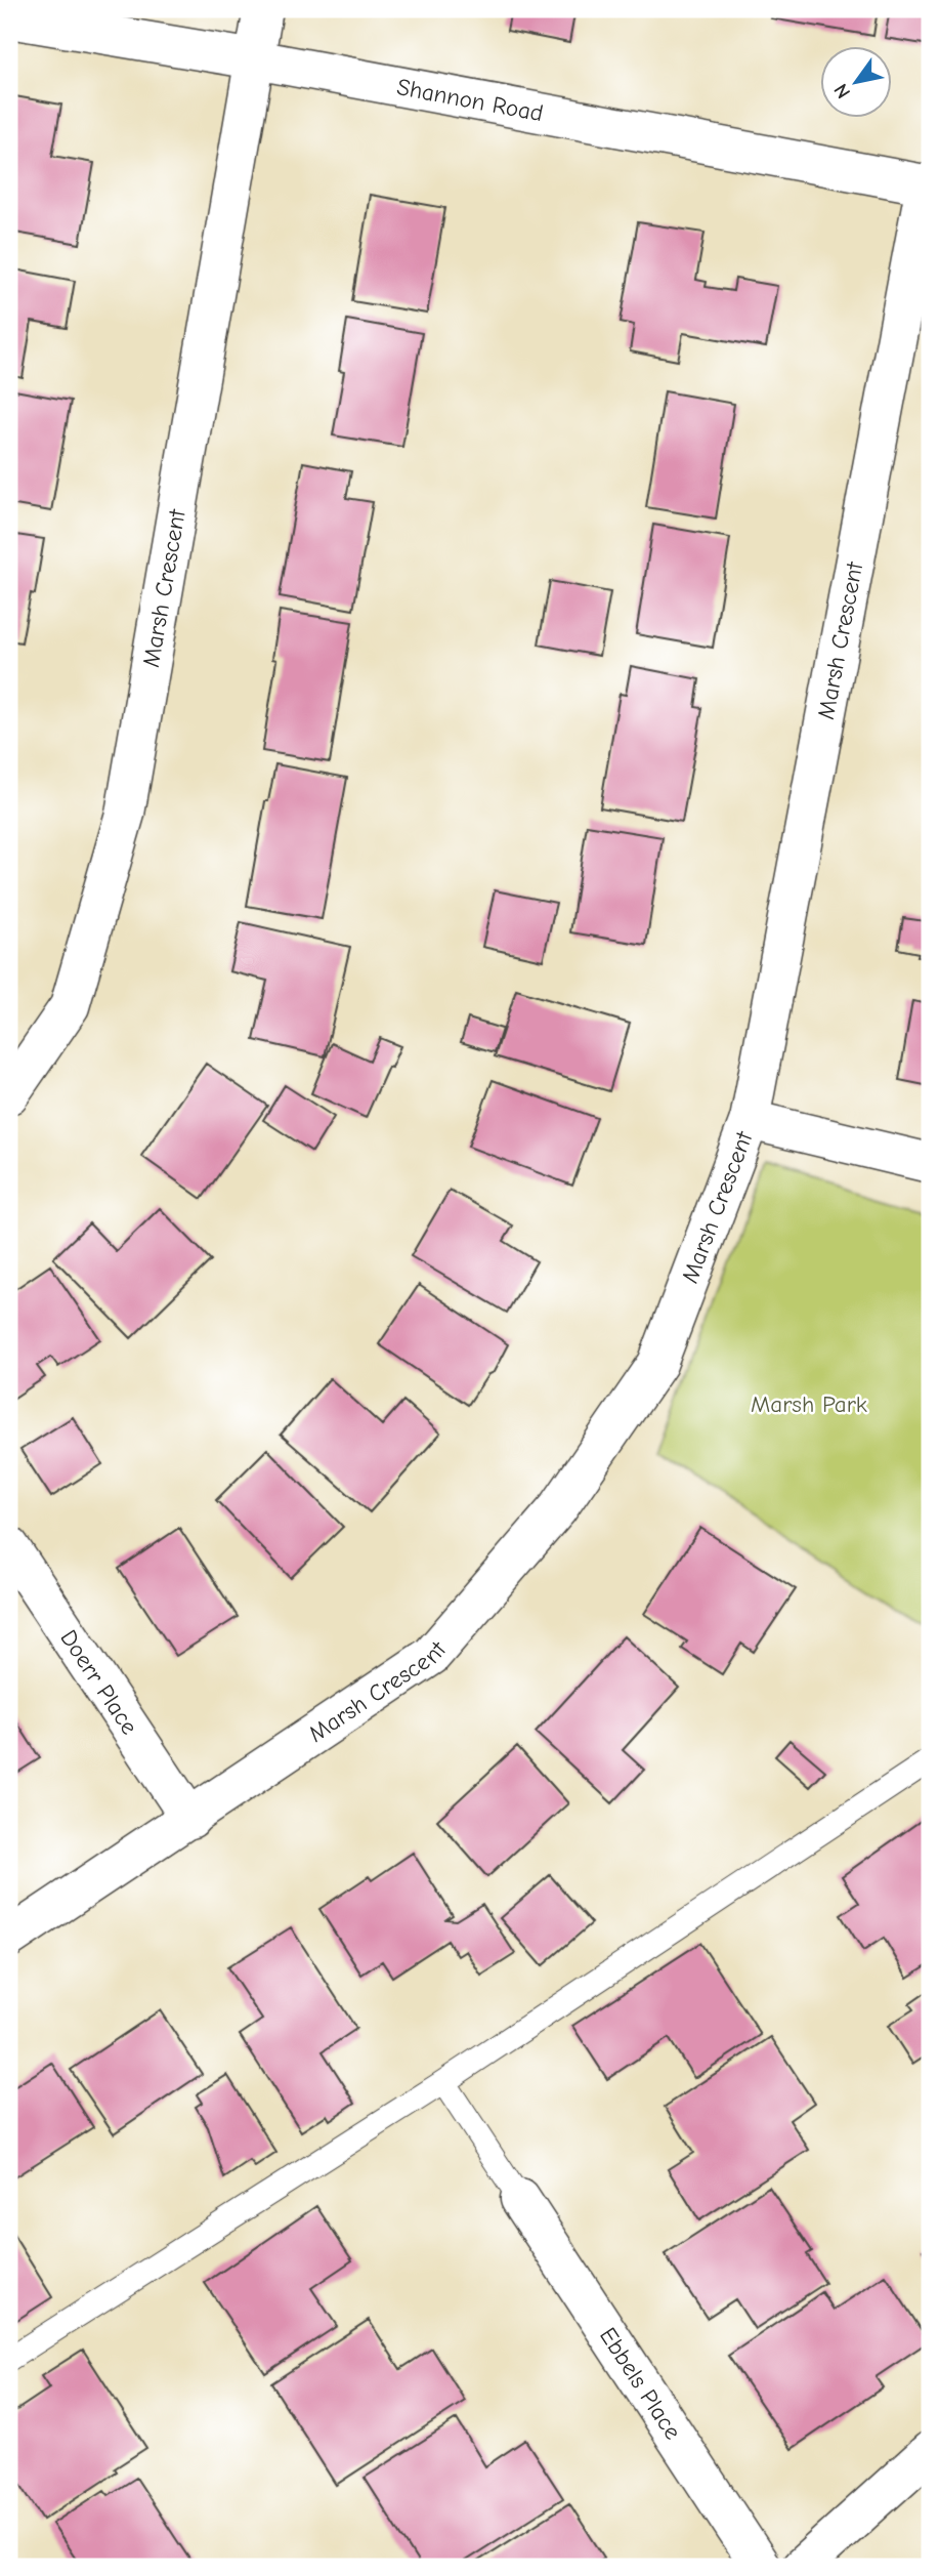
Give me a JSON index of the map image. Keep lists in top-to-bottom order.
{
  "streets": {
    "street": [
      "Shannon Road",
      "Marsh Crescent",
      "Doerr Place",
      "Ebbels Place"
    ]
  },
  "crossings": [
    ["Shannon Road", "Marsh Crescent"],
    ["Marsh Crescent", "Doerr Place"]
  ],
  "parks": ["Marsh Park"],
  "north": "bottom left"
}
